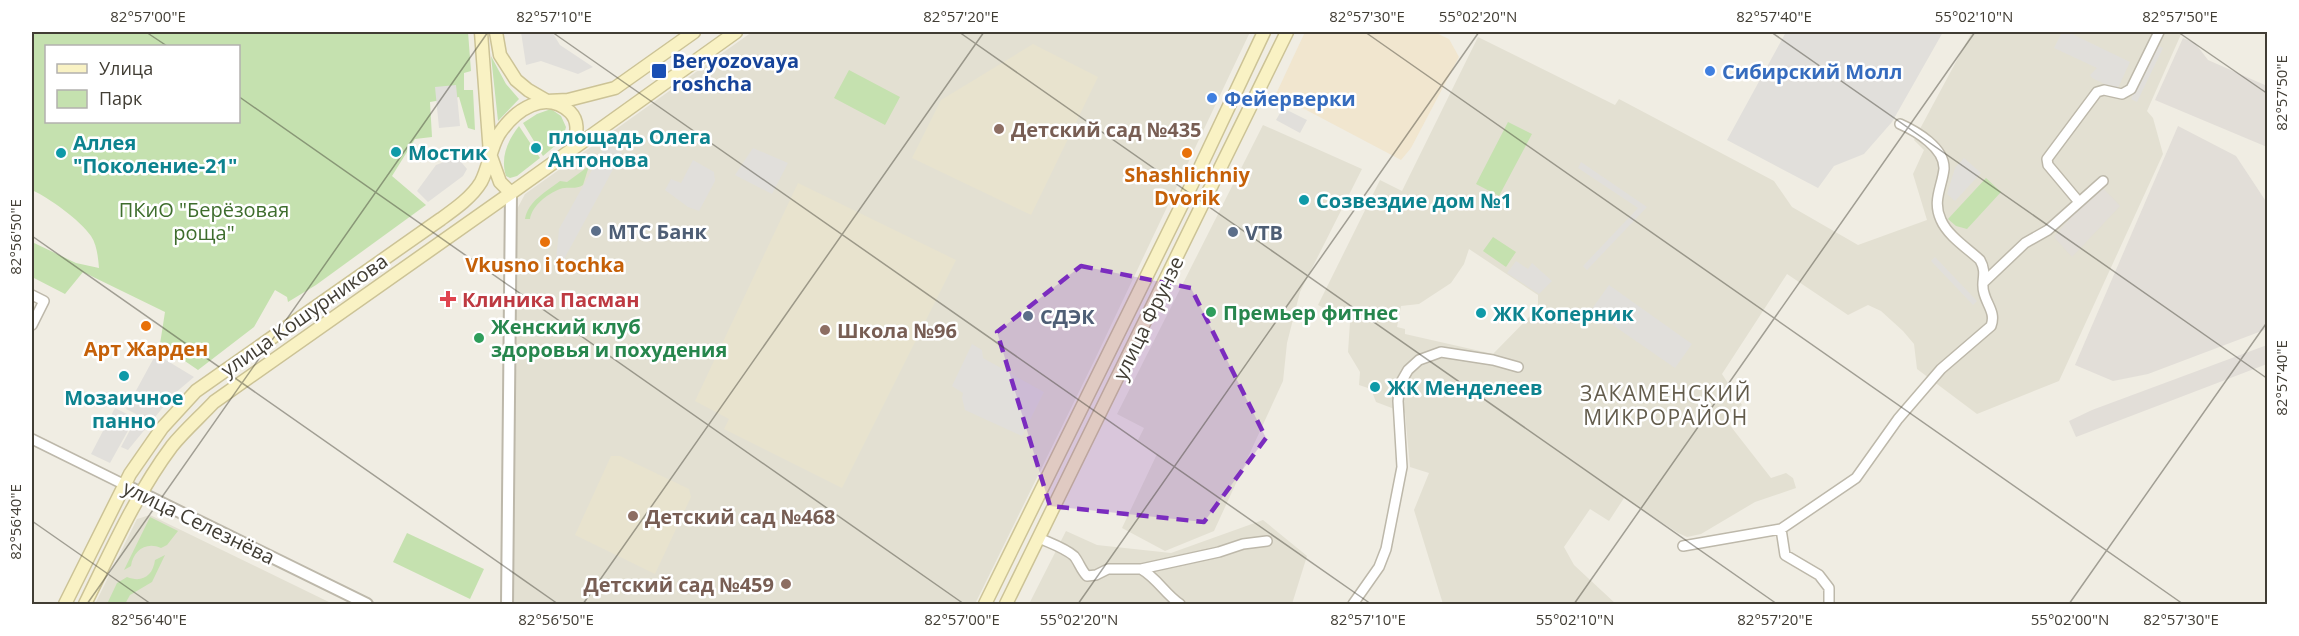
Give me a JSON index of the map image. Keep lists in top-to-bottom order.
{
  "streets": {
    "main road": ["улица Кошурникова", "улица Фрунзе"],
    "street": ["улица Селезнёва"]
  },
  "crossings": [
    ["улица Кошурникова", "улица Селезнёва"]
  ],
  "districts": ["ЗАКАМЕНСКИЙ МИКРОРАЙОН"],
  "parks": ["ПКиО \"Берёзовая роща\""],
  "places": {
    "transit": ["Beryozovaya roshcha"],
    "other": [
      "Сибирский Молл",
      "Фейерверки",
      "Детский сад №435",
      "площадь Олега Антонова",
      "Мостик",
      "Аллея \"Поколение-21\"",
      "Shashlichniy Dvorik",
      "Созвездие дом №1",
      "МТС Банк",
      "VTB",
      "Vkusno i tochka",
      "Премьер фитнес",
      "ЖК Коперник",
      "СДЭК",
      "Арт Жарден",
      "Школа №96",
      "Женский клуб здоровья и похудения",
      "Мозаичное панно",
      "ЖК Менделеев",
      "Детский сад №468",
      "Детский сад №459"
    ],
    "health": ["Клиника Пасман"]
  },
  "legend": ["Улица", "Парк"],
  "coordinates": [
    "82°57'00\"E",
    "82°57'10\"E",
    "82°57'20\"E",
    "82°57'30\"E",
    "55°02'20\"N",
    "82°57'40\"E",
    "55°02'10\"N",
    "82°57'50\"E",
    "82°56'50\"E",
    "82°56'40\"E",
    "55°02'00\"N"
  ]
}
